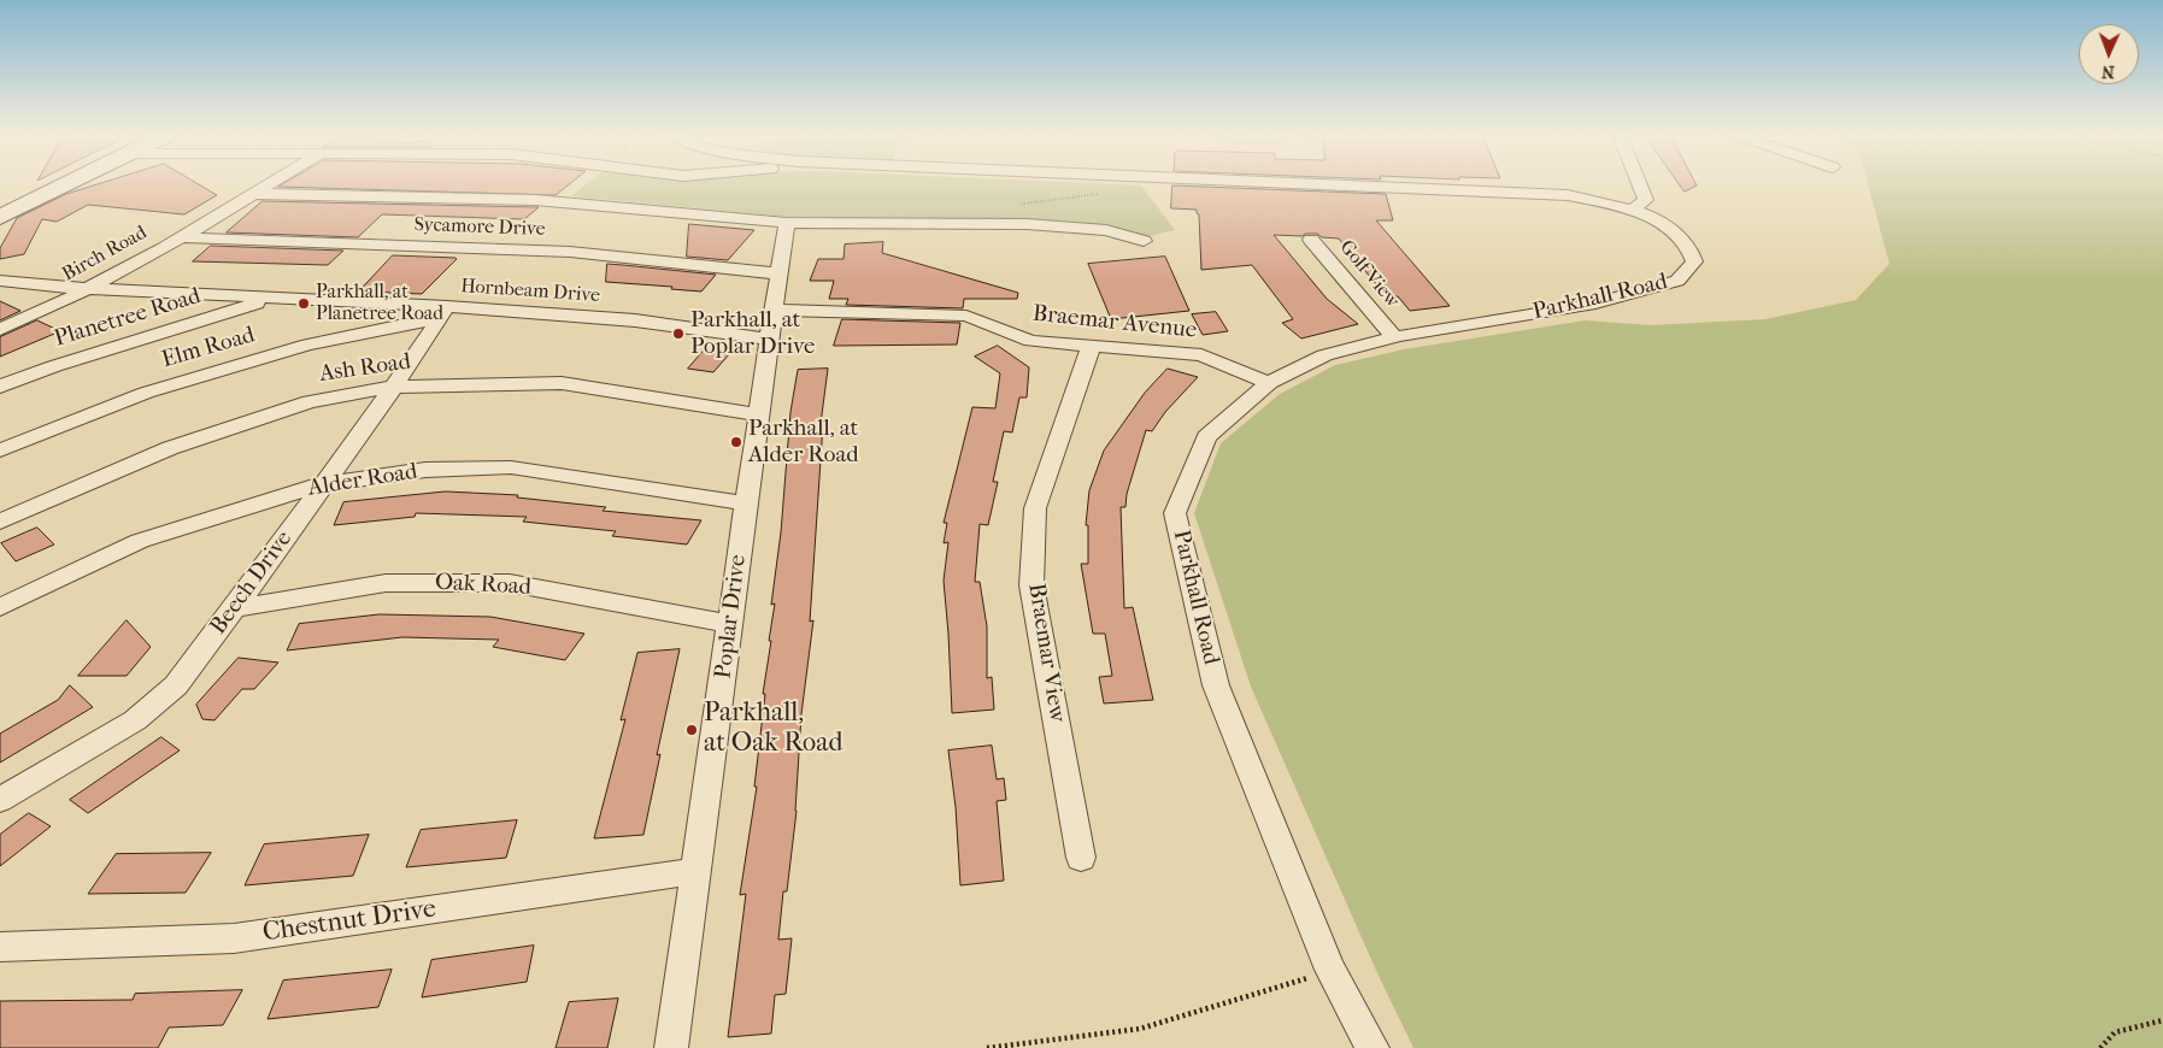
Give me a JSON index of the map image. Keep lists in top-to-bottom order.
{
  "streets": {
    "street": [
      "Sycamore Drive",
      "Birch Road",
      "Golf View",
      "Hornbeam Drive",
      "Parkhall Road",
      "Planetree Road",
      "Braemar Avenue",
      "Elm Road",
      "Ash Road",
      "Alder Road",
      "Beech Drive",
      "Oak Road",
      "Poplar Drive",
      "Braemar View",
      "Chestnut Drive"
    ]
  },
  "crossings": [
    ["Sycamore Drive", "Birch Road"],
    ["Sycamore Drive", "Poplar Drive"],
    ["Birch Road", "Hornbeam Drive"],
    ["Golf View", "Parkhall Road"],
    ["Hornbeam Drive", "Planetree Road"],
    ["Hornbeam Drive", "Elm Road"],
    ["Hornbeam Drive", "Beech Drive"],
    ["Hornbeam Drive", "Poplar Drive"],
    ["Parkhall Road", "Braemar Avenue"],
    ["Braemar Avenue", "Poplar Drive"],
    ["Braemar Avenue", "Braemar View"],
    ["Elm Road", "Beech Drive"],
    ["Ash Road", "Beech Drive"],
    ["Ash Road", "Poplar Drive"],
    ["Alder Road", "Beech Drive"],
    ["Alder Road", "Poplar Drive"],
    ["Beech Drive", "Oak Road"],
    ["Oak Road", "Poplar Drive"],
    ["Poplar Drive", "Chestnut Drive"]
  ],
  "places": [
    "Parkhall, at Planetree Road",
    "Parkhall, at Poplar Drive",
    "Parkhall, at Alder Road",
    "Parkhall, at Oak Road"
  ],
  "north": "bottom"
}
